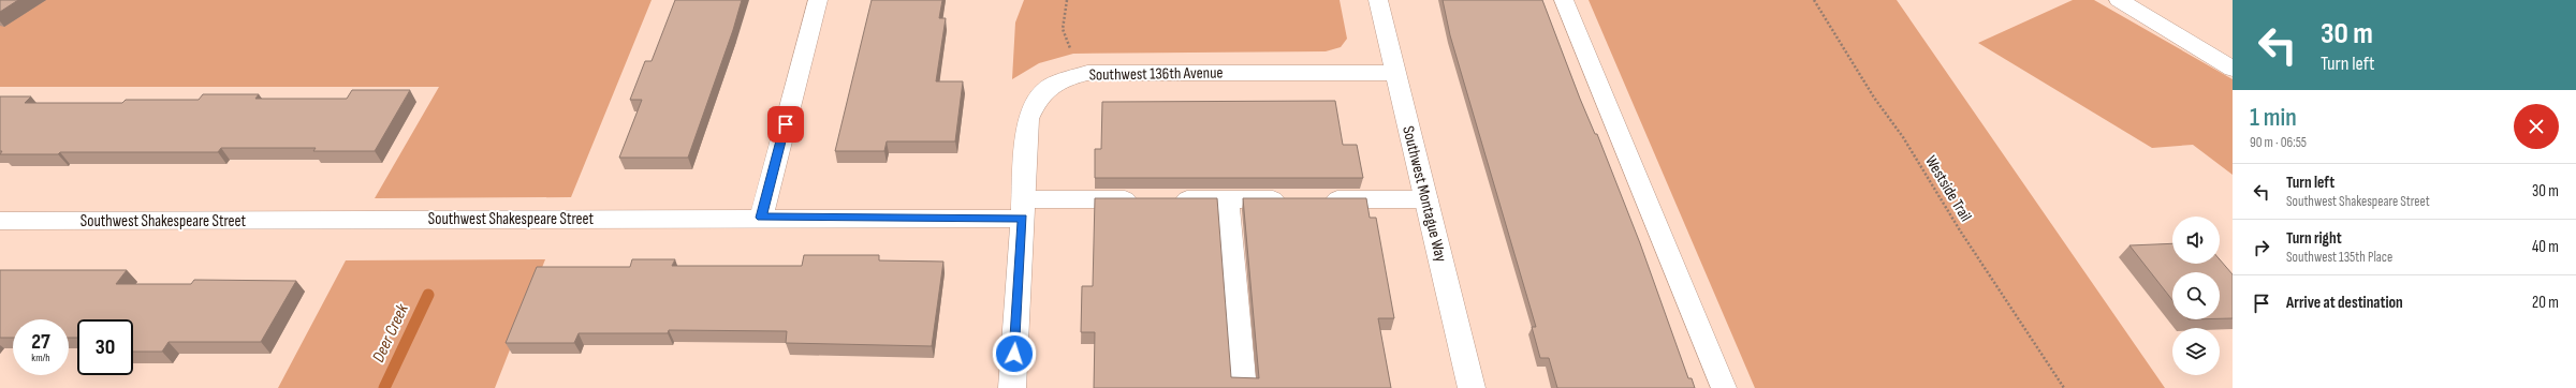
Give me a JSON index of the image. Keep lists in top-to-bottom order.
{
  "streets": {
    "street": ["Southwest 136th Avenue", "Southwest Montague Way", "Southwest Shakespeare Street"],
    "path": ["Westside Trail"]
  },
  "crossings": [
    ["Southwest 136th Avenue", "Southwest Montague Way"],
    ["Southwest 136th Avenue", "Southwest Shakespeare Street"]
  ],
  "water": ["Deer Creek"],
  "page": {
    "turn": ["30 m", "Turn left"],
    "heading": ["1 min", "90 m · 06:55"],
    "list": [
      {
        "name": "Turn left",
        "note": "Southwest Shakespeare Street",
        "value": "30 m"
      },
      {
        "name": "Turn right",
        "note": "Southwest 135th Place",
        "value": "40 m"
      },
      {
        "name": "Arrive at destination",
        "value": "20 m"
      }
    ],
    "speed": "27 km/h",
    "limit": "30"
  }
}
